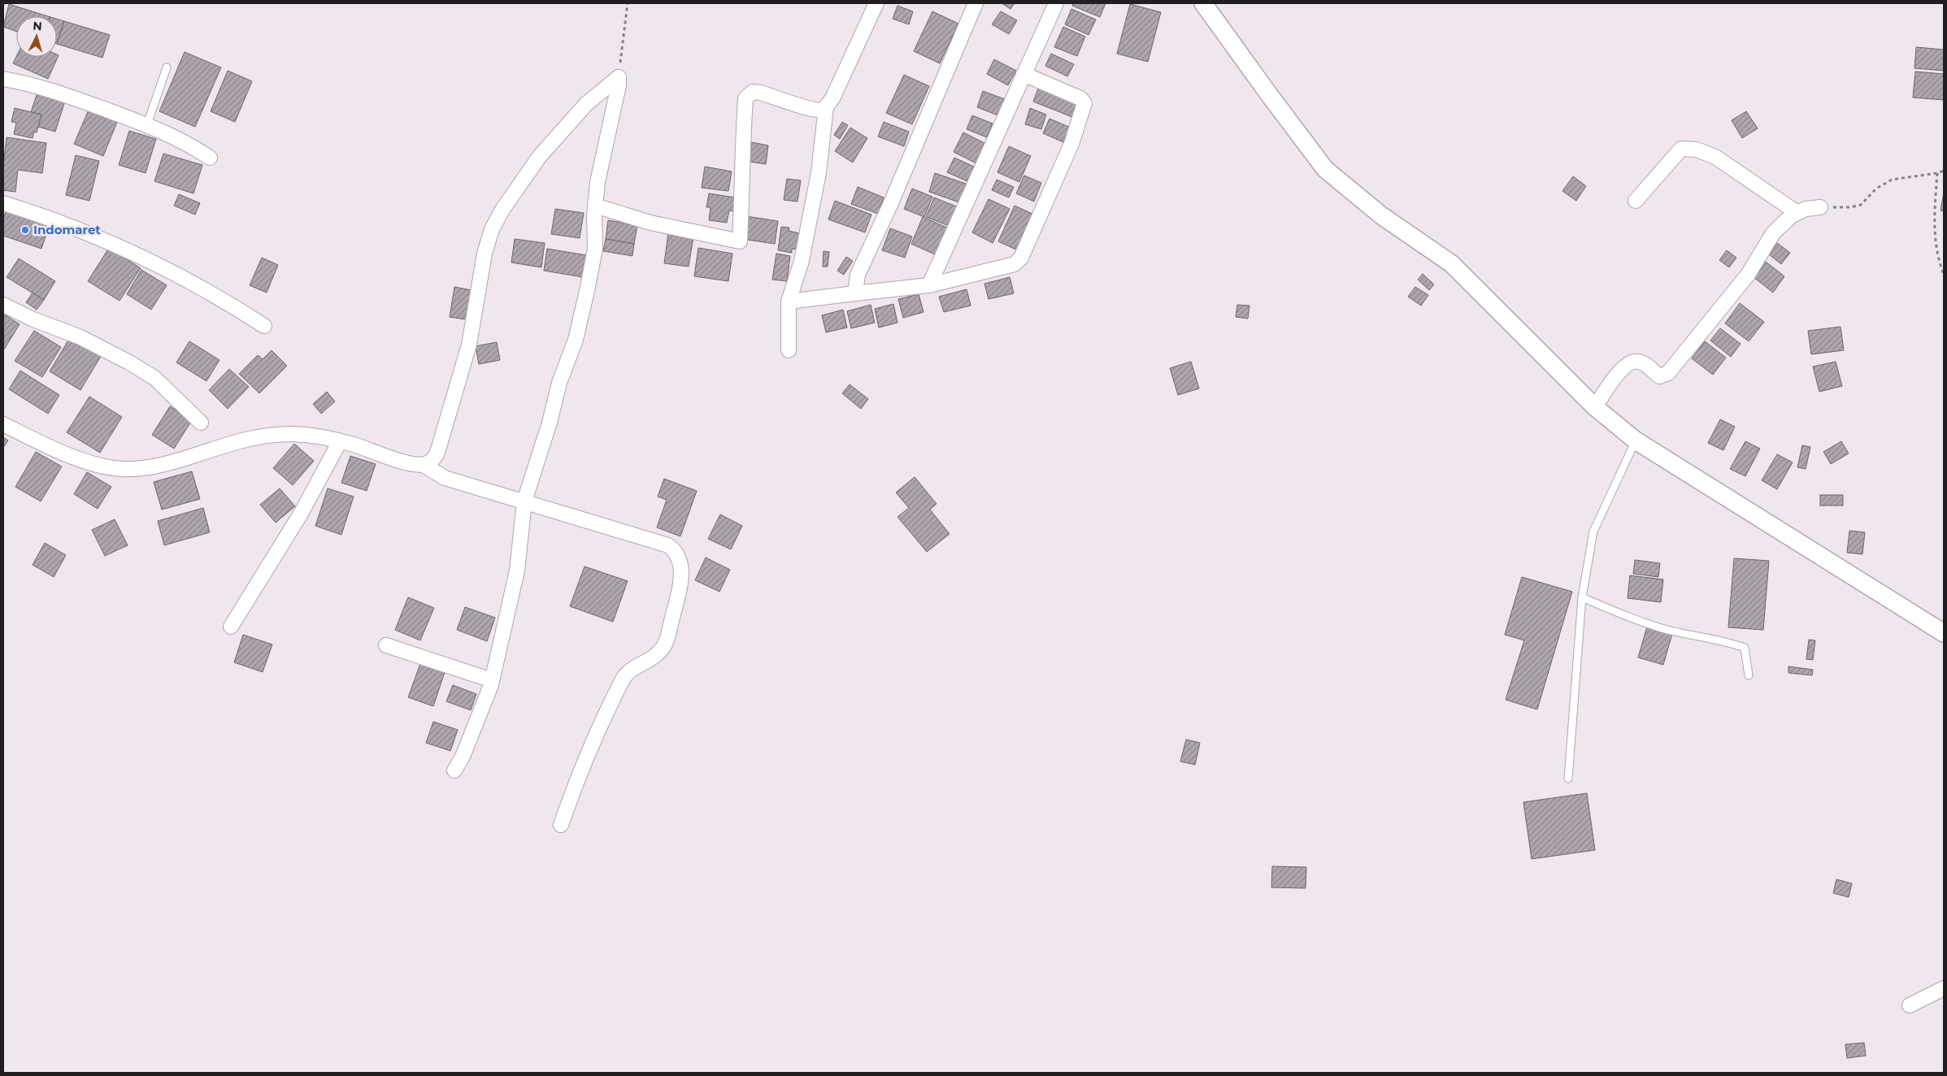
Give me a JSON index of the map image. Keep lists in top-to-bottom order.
{
  "places": ["Indomaret"],
  "north": "top"
}
